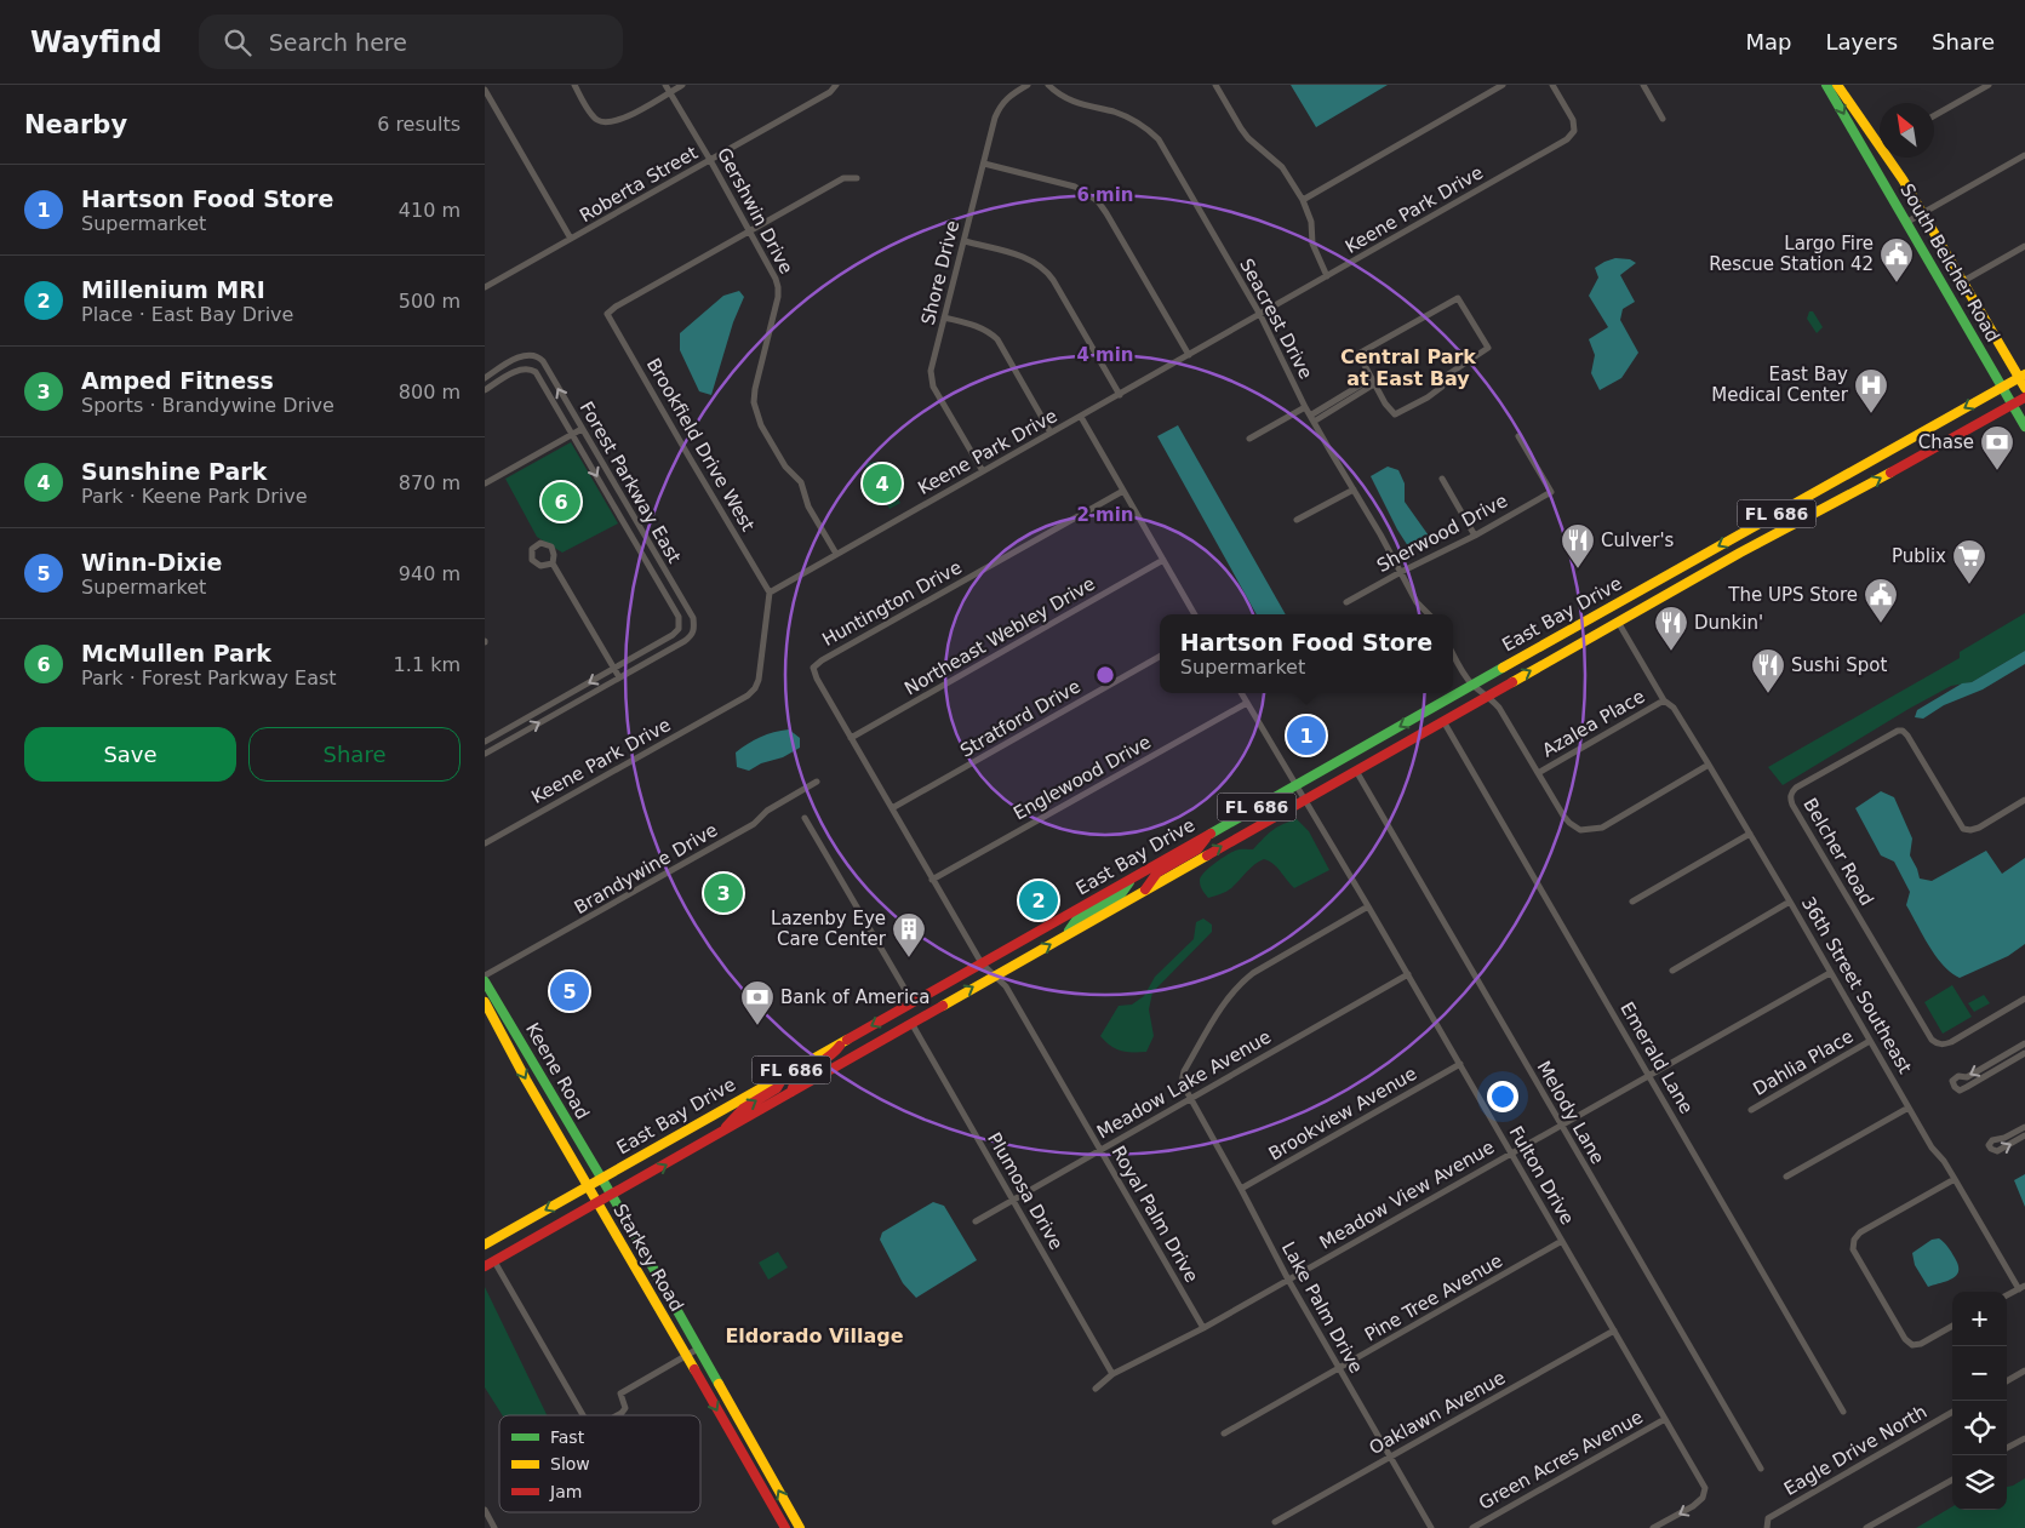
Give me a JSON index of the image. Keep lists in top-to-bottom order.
{
  "streets": {
    "main road": [
      "South Belcher Road",
      "FL 686",
      "East Bay Drive",
      "Keene Road",
      "Starkey Road"
    ],
    "street": [
      "Roberta Street",
      "Keene Park Drive",
      "Gershwin Drive",
      "Shore Drive",
      "Seacrest Drive",
      "Brookfield Drive West",
      "Forest Parkway East",
      "Sherwood Drive",
      "Huntington Drive",
      "Northeast Webley Drive",
      "Stratford Drive",
      "Azalea Place",
      "Englewood Drive",
      "Belcher Road",
      "Brandywine Drive",
      "36th Street Southeast",
      "Emerald Lane",
      "Dahlia Place",
      "Meadow Lake Avenue",
      "Melody Lane",
      "Brookview Avenue",
      "Fulton Drive",
      "Plumosa Drive",
      "Meadow View Avenue",
      "Royal Palm Drive",
      "Pine Tree Avenue",
      "Lake Palm Drive",
      "Oaklawn Avenue",
      "Eagle Drive North",
      "Green Acres Avenue"
    ]
  },
  "crossings": [
    ["Roberta Street", "Gershwin Drive"],
    ["Keene Park Drive", "Gershwin Drive"],
    ["Keene Park Drive", "Shore Drive"],
    ["Keene Park Drive", "Seacrest Drive"],
    ["Keene Park Drive", "Brookfield Drive West"],
    ["Gershwin Drive", "Brookfield Drive West"],
    ["South Belcher Road", "East Bay Drive"],
    ["Seacrest Drive", "Sherwood Drive"],
    ["Huntington Drive", "East Bay Drive"],
    ["Huntington Drive", "Northeast Webley Drive"],
    ["Huntington Drive", "Stratford Drive"],
    ["Huntington Drive", "Englewood Drive"],
    ["Huntington Drive", "Royal Palm Drive"],
    ["East Bay Drive", "36th Street Southeast"],
    ["East Bay Drive", "Emerald Lane"],
    ["East Bay Drive", "Keene Road"],
    ["East Bay Drive", "Melody Lane"],
    ["East Bay Drive", "Fulton Drive"],
    ["East Bay Drive", "Plumosa Drive"],
    ["East Bay Drive", "Royal Palm Drive"],
    ["East Bay Drive", "Starkey Road"],
    ["Azalea Place", "36th Street Southeast"],
    ["Englewood Drive", "Fulton Drive"],
    ["36th Street Southeast", "Dahlia Place"],
    ["36th Street Southeast", "Meadow View Avenue"],
    ["Emerald Lane", "Meadow View Avenue"],
    ["Keene Road", "Starkey Road"],
    ["Meadow Lake Avenue", "Fulton Drive"],
    ["Meadow Lake Avenue", "Plumosa Drive"],
    ["Meadow Lake Avenue", "Royal Palm Drive"],
    ["Meadow Lake Avenue", "Lake Palm Drive"],
    ["Melody Lane", "Meadow View Avenue"],
    ["Brookview Avenue", "Fulton Drive"],
    ["Brookview Avenue", "Lake Palm Drive"],
    ["Fulton Drive", "Meadow View Avenue"],
    ["Fulton Drive", "Pine Tree Avenue"],
    ["Fulton Drive", "Lake Palm Drive"],
    ["Fulton Drive", "Oaklawn Avenue"],
    ["Fulton Drive", "Green Acres Avenue"],
    ["Plumosa Drive", "Meadow View Avenue"],
    ["Meadow View Avenue", "Royal Palm Drive"],
    ["Meadow View Avenue", "Lake Palm Drive"],
    ["Pine Tree Avenue", "Lake Palm Drive"],
    ["Lake Palm Drive", "Oaklawn Avenue"]
  ],
  "districts": ["Central Park at East Bay", "Eldorado Village"],
  "places": {
    "public building": ["Largo Fire Rescue Station 42", "The UPS Store"],
    "hospital": ["East Bay Medical Center"],
    "bank": ["Chase", "Bank of America"],
    "restaurant": ["Culver's", "Dunkin'", "Sushi Spot"],
    "supermarket": ["Publix"],
    "building": ["Lazenby Eye Care Center"]
  },
  "legend": ["Fast", "Slow", "Jam"],
  "north": "top left",
  "page": {
    "header": "Wayfind",
    "search": "Search here",
    "nav": ["Map", "Layers", "Share"],
    "heading": ["Nearby", "6 results"],
    "list": [
      {
        "mark": "1",
        "name": "Hartson Food Store",
        "note": "Supermarket",
        "value": "410 m"
      },
      {
        "mark": "2",
        "name": "Millenium MRI",
        "note": "Place · East Bay Drive",
        "value": "500 m"
      },
      {
        "mark": "3",
        "name": "Amped Fitness",
        "note": "Sports · Brandywine Drive",
        "value": "800 m"
      },
      {
        "mark": "4",
        "name": "Sunshine Park",
        "note": "Park · Keene Park Drive",
        "value": "870 m"
      },
      {
        "mark": "5",
        "name": "Winn-Dixie",
        "note": "Supermarket",
        "value": "940 m"
      },
      {
        "mark": "6",
        "name": "McMullen Park",
        "note": "Park · Forest Parkway East",
        "value": "1.1 km"
      }
    ],
    "pins": [
      "4",
      "6",
      "1",
      "3",
      "2",
      "5"
    ],
    "popup": ["Hartson Food Store", "Supermarket"],
    "buttons": ["Save", "Share"],
    "map_buttons": ["+", "−"]
  },
  "rings": ["6 min", "4 min", "2 min"]
}
